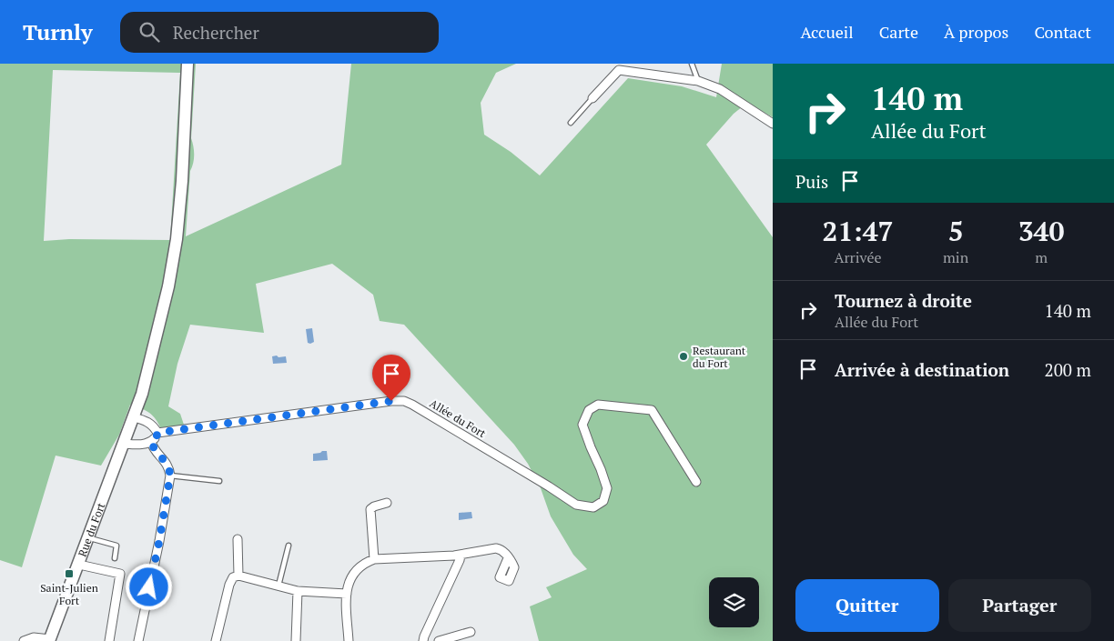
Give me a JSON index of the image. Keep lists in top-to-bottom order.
{
  "streets": {
    "main road": ["Rue du Fort"],
    "street": ["Allée du Fort"]
  },
  "places": {
    "other": ["Restaurant du Fort"],
    "transit": ["Saint-Julien Fort"]
  },
  "page": {
    "header": "Turnly",
    "search": "Rechercher",
    "nav": [
      "Accueil",
      "Carte",
      "À propos",
      "Contact"
    ],
    "turn": ["140 m", "Allée du Fort"],
    "then": "Puis",
    "eta": [
      "21:47",
      "Arrivée",
      "5",
      "min",
      "340",
      "m"
    ],
    "list": [
      {
        "name": "Tournez à droite",
        "note": "Allée du Fort",
        "value": "140 m"
      },
      {
        "name": "Arrivée à destination",
        "value": "200 m"
      }
    ],
    "buttons": ["Quitter", "Partager"]
  }
}
